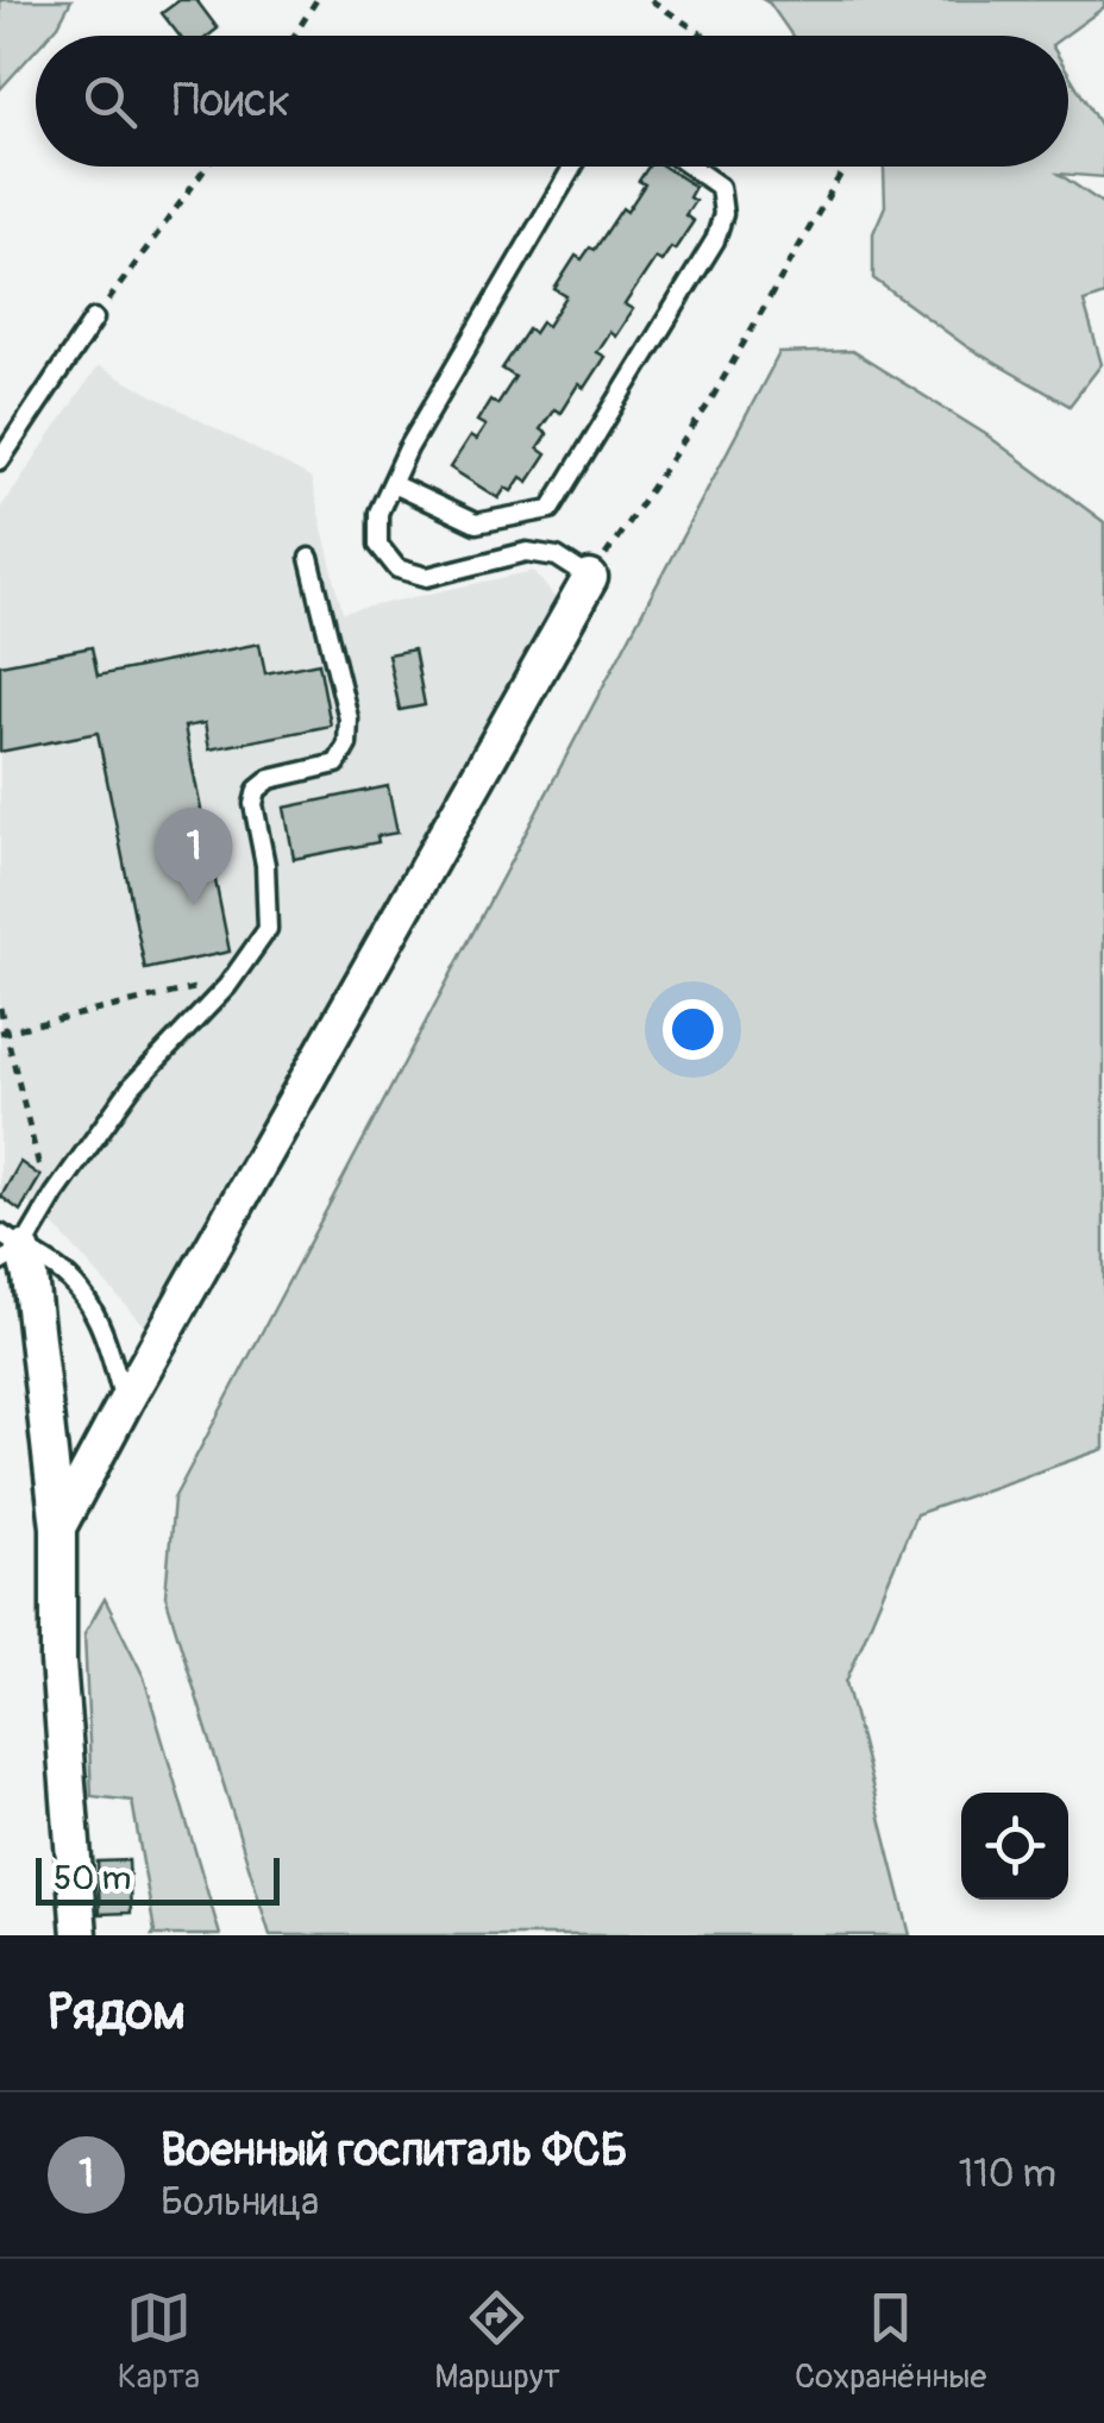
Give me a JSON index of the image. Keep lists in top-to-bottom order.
{
  "scale_bar": "50 m",
  "page": {
    "search": "Поиск",
    "pins": "1",
    "scale": "50 m",
    "heading": "Рядом",
    "list": [
      {
        "mark": "1",
        "name": "Военный госпиталь ФСБ",
        "note": "Больница",
        "value": "110 m"
      }
    ],
    "nav": ["Карта", "Маршрут", "Сохранённые"]
  }
}
